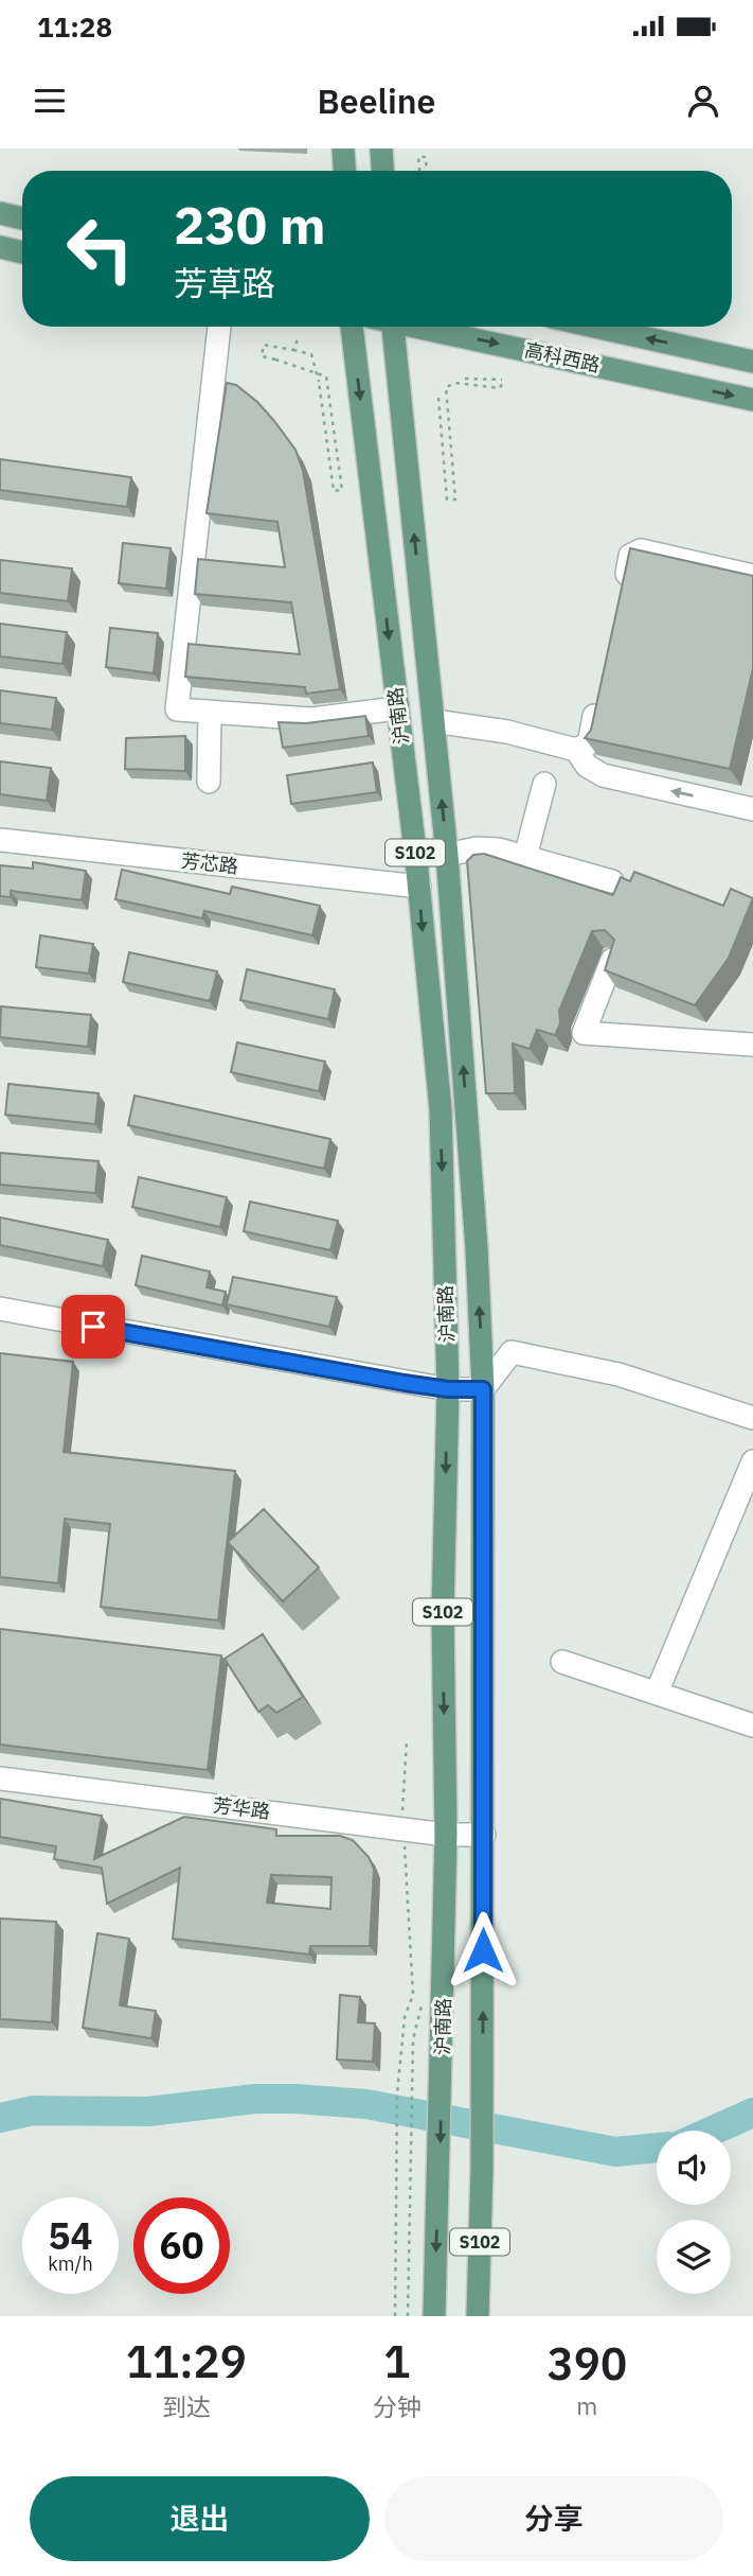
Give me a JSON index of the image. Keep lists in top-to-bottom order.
{
  "streets": {
    "main road": ["高科西路", "沪南路", "S102"],
    "street": ["芳芯路", "芳华路"]
  },
  "crossings": [
    ["沪南路", "芳芯路"],
    ["沪南路", "芳华路"]
  ],
  "page": {
    "status": "11:28",
    "header": "Beeline",
    "turn": ["230 m", "芳草路"],
    "speed": "54 km/h",
    "limit": "60",
    "eta": [
      "11:29",
      "到达",
      "1",
      "分钟",
      "390",
      "m"
    ],
    "buttons": ["退出", "分享"]
  }
}
